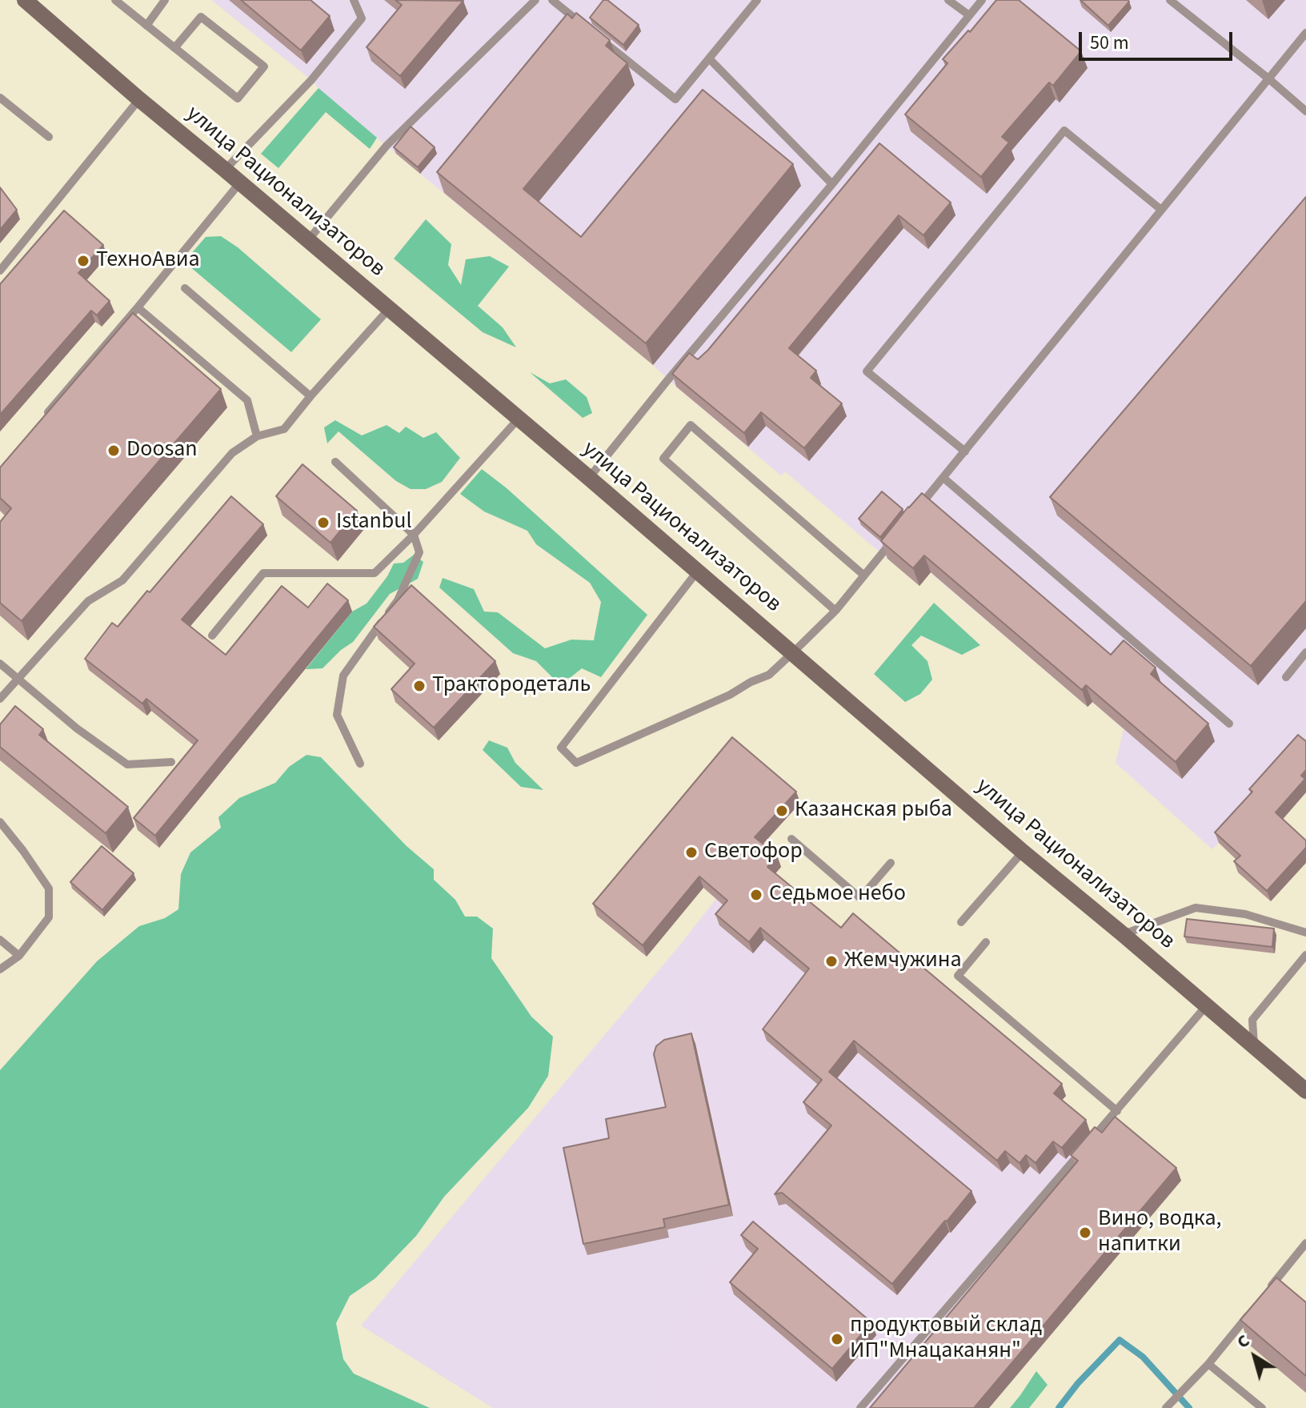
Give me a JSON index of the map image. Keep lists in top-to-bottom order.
{
  "streets": {
    "main road": ["улица Рационализаторов"]
  },
  "places": [
    "ТехноАвиа",
    "Doosan",
    "Istanbul",
    "Трактородеталь",
    "Казанская рыба",
    "Светофор",
    "Седьмое небо",
    "Жемчужина",
    "Вино, водка, напитки",
    "продуктовый склад ИП\"Мнацаканян\""
  ],
  "scale_bar": "50 m",
  "north": "top left"
}
